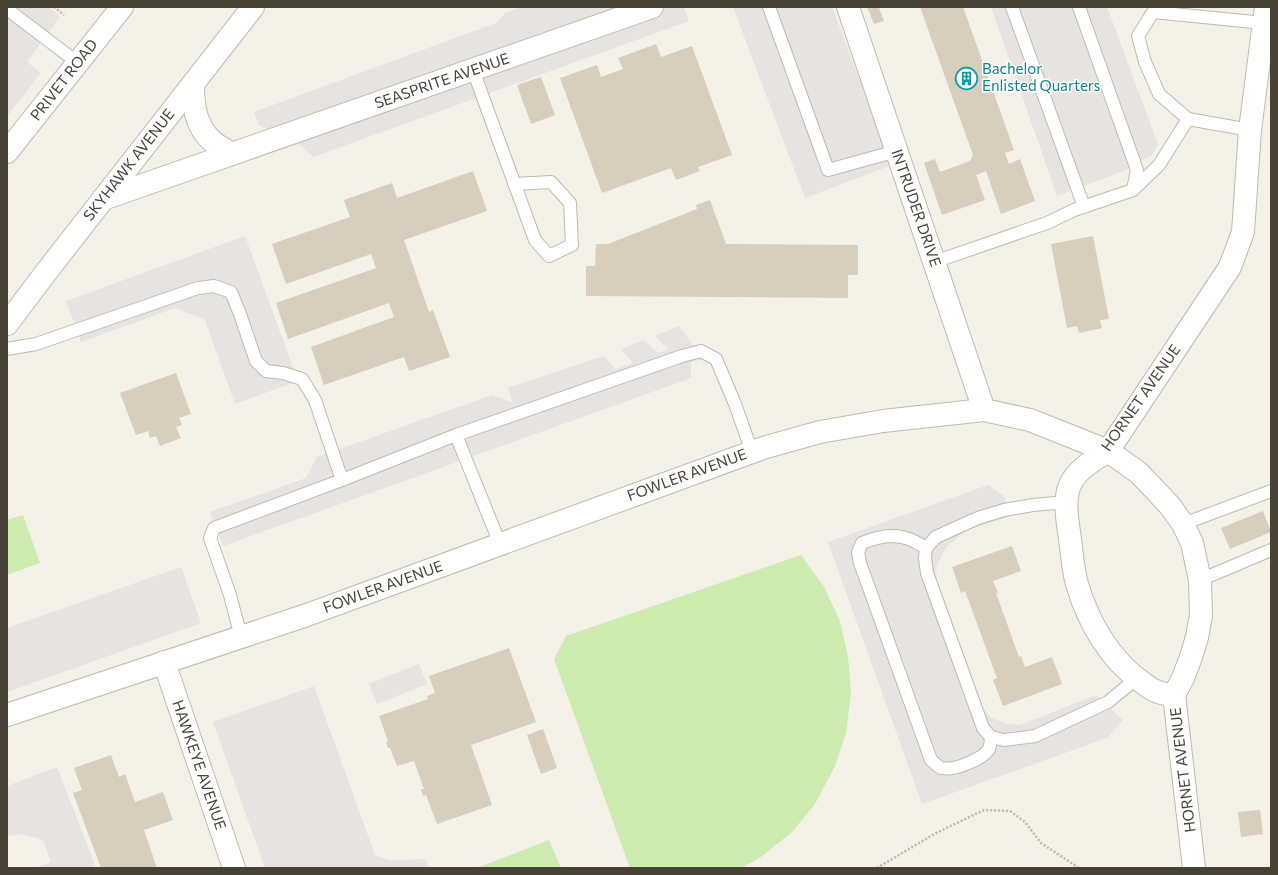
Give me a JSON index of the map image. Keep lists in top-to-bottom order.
{
  "streets": {
    "street": [
      "PRIVET ROAD",
      "SEASPRITE AVENUE",
      "SKYHAWK AVENUE",
      "INTRUDER DRIVE",
      "HORNET AVENUE",
      "FOWLER AVENUE",
      "HAWKEYE AVENUE"
    ]
  },
  "crossings": [
    ["SEASPRITE AVENUE", "SKYHAWK AVENUE"],
    ["INTRUDER DRIVE", "FOWLER AVENUE"],
    ["HORNET AVENUE", "FOWLER AVENUE"],
    ["FOWLER AVENUE", "HAWKEYE AVENUE"]
  ],
  "places": {
    "building": ["Bachelor Enlisted Quarters"]
  }
}
